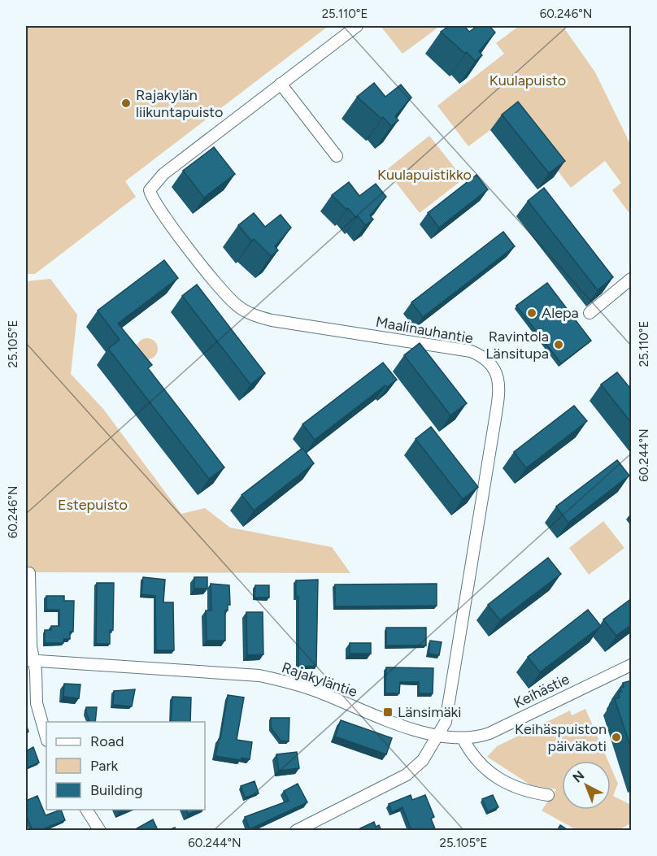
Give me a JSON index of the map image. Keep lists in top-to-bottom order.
{
  "streets": {
    "street": ["Maalinauhantie", "Rajakyläntie", "Keihästie"]
  },
  "crossings": [
    ["Maalinauhantie", "Rajakyläntie"],
    ["Rajakyläntie", "Keihästie"]
  ],
  "parks": ["Kuulapuisto", "Kuulapuistikko", "Estepuisto"],
  "places": {
    "other": [
      "Rajakylän liikuntapuisto",
      "Alepa",
      "Ravintola Länsitupa",
      "Keihäspuiston päiväkoti"
    ],
    "transit": ["Länsimäki"]
  },
  "legend": ["Road", "Park", "Building"],
  "north": "top left",
  "coordinates": [
    "25.110°E",
    "60.246°N",
    "25.105°E",
    "60.244°N"
  ]
}
